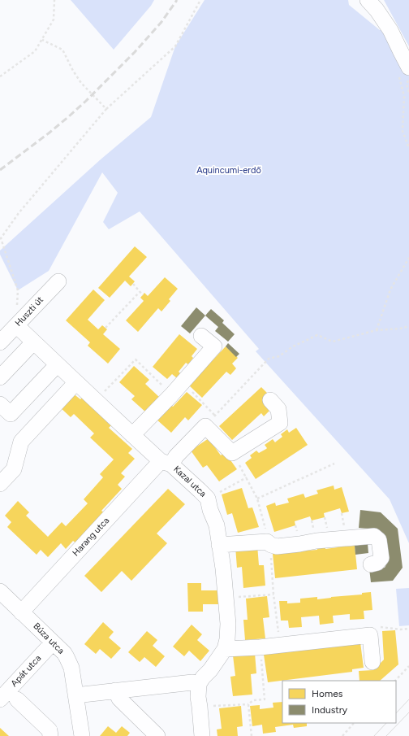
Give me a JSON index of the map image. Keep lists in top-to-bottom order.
{
  "streets": {
    "street": [
      "Huszti út",
      "Kazal utca",
      "Harang utca",
      "Búza utca",
      "Apát utca"
    ]
  },
  "crossings": [
    ["Huszti út", "Kazal utca"],
    ["Kazal utca", "Harang utca"],
    ["Harang utca", "Búza utca"],
    ["Búza utca", "Apát utca"]
  ],
  "parks": ["Aquincumi-erdő"],
  "legend": ["Homes", "Industry"]
}
